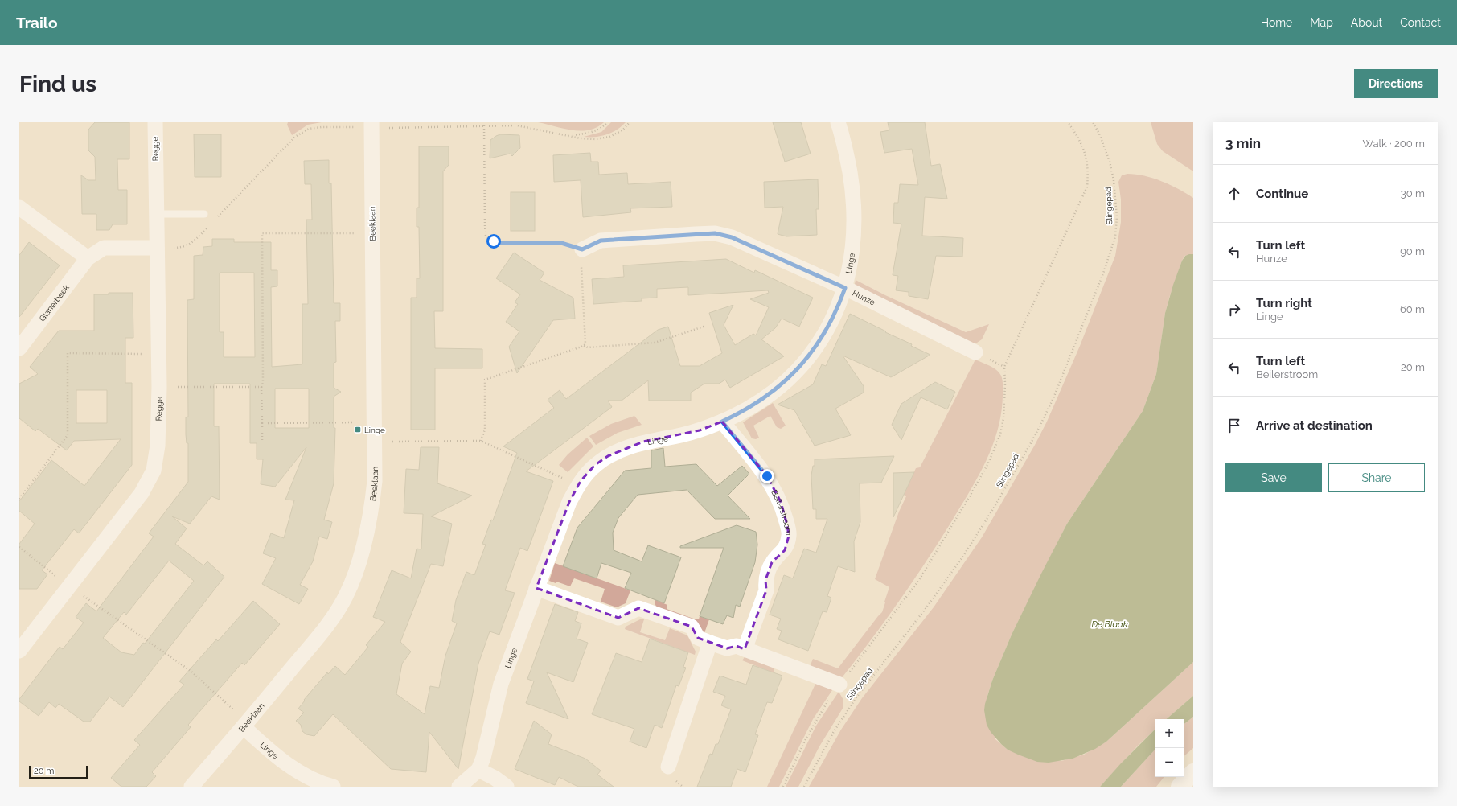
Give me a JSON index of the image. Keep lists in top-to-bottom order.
{
  "streets": {
    "street": [
      "Regge",
      "Beeklaan",
      "Linge",
      "Hunze",
      "Glanerbeek",
      "Beilerstroom"
    ],
    "path": ["Slingepad"]
  },
  "crossings": [
    ["Regge", "Glanerbeek"],
    ["Beeklaan", "Linge"],
    ["Linge", "Hunze"],
    ["Linge", "Beilerstroom"]
  ],
  "water": ["De Blaak"],
  "places": {
    "transit": ["Linge"]
  },
  "scale_bar": "20 m",
  "page": {
    "header": "Trailo",
    "nav": [
      "Home",
      "Map",
      "About",
      "Contact"
    ],
    "buttons": [
      "Directions",
      ["Save", "Share"]
    ],
    "title": "Find us",
    "heading": ["3 min", "Walk · 200 m"],
    "list": [
      ["Continue", "30 m"],
      ["Turn left", "Hunze", "90 m"],
      ["Turn right", "Linge", "60 m"],
      ["Turn left", "Beilerstroom", "20 m"],
      "Arrive at destination"
    ],
    "map_buttons": ["+", "−"],
    "scale": "20 m"
  }
}
